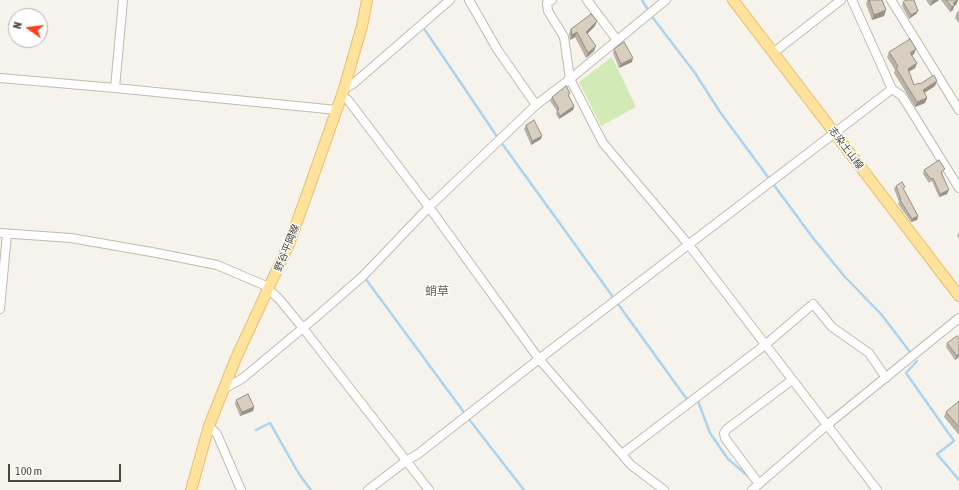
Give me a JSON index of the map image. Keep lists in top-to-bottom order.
{
  "streets": {
    "main road": ["志染土山線", "野谷平岡線"]
  },
  "districts": ["蛸草"],
  "scale_bar": "100 m",
  "north": "left"
}
